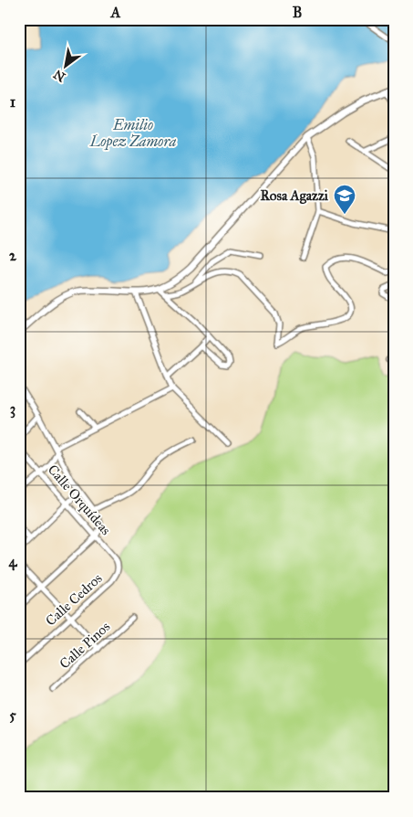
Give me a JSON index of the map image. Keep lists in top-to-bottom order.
{
  "streets": {
    "street": ["Calle Orquídeas", "Calle Cedros", "Calle Pinos"]
  },
  "crossings": [
    ["Calle Orquídeas", "Calle Cedros"]
  ],
  "water": ["Emilio Lopez Zamora"],
  "places": {
    "school or university": ["Rosa Agazzi"]
  },
  "north": "bottom left",
  "grid": {
    "columns": ["A", "B"],
    "rows": [
      "1",
      "2",
      "3",
      "4",
      "5"
    ]
  }
}
